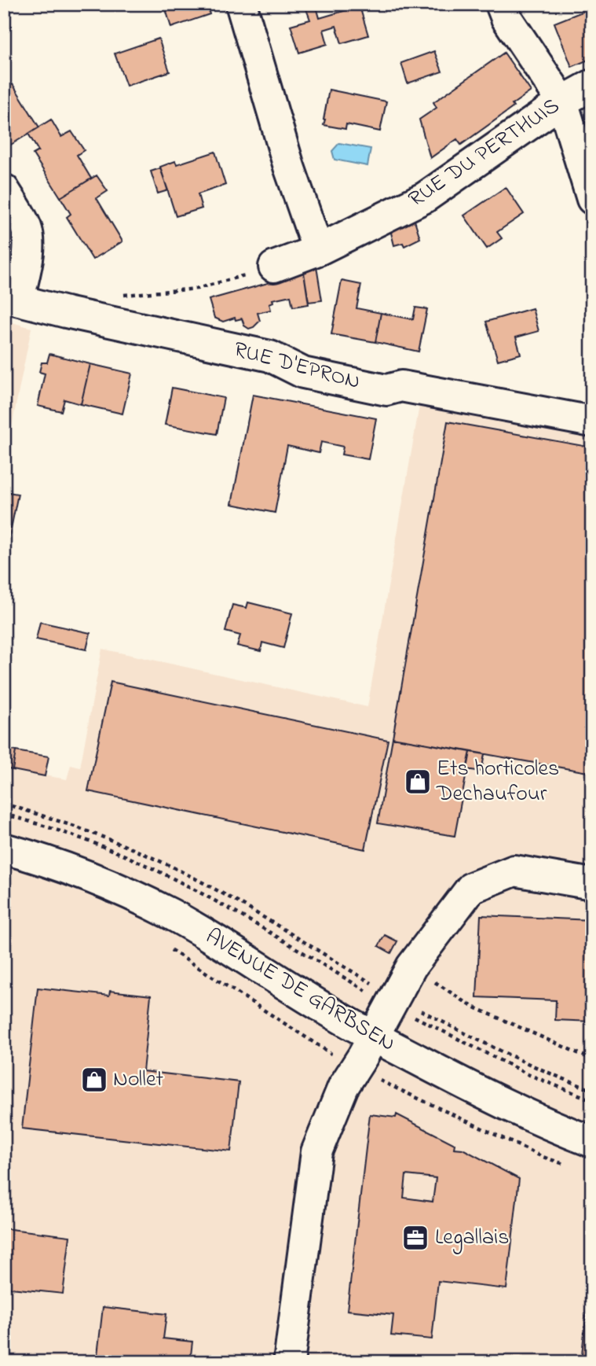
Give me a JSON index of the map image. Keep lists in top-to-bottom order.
{
  "streets": {
    "street": ["RUE DU PERTHUIS", "RUE D'EPRON", "AVENUE DE GARBSEN"]
  },
  "places": {
    "shop": ["Ets horticoles Dechaufour", "Nollet"],
    "office": ["Legallais"]
  }
}
